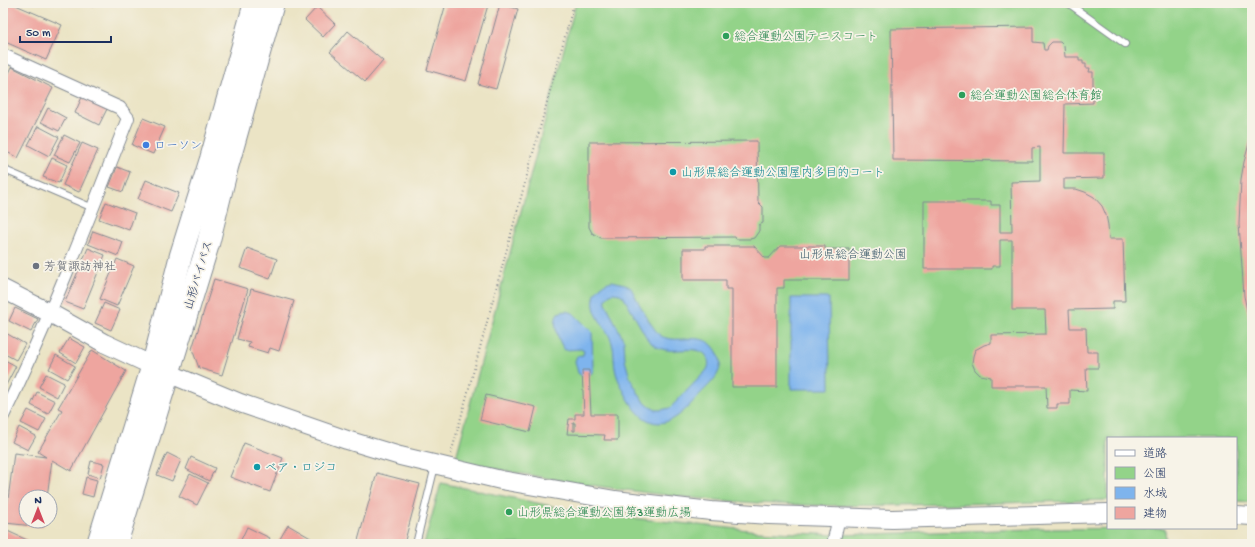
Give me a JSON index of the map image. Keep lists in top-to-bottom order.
{
  "streets": {
    "highway": ["山形バイパス"]
  },
  "parks": ["山形県総合運動公園"],
  "places": [
    "総合運動公園テニスコート",
    "総合運動公園総合体育館",
    "ローソン",
    "山形県総合運動公園屋内多目的コート",
    "芳賀諏訪神社",
    "ベア・ロジコ",
    "山形県総合運動公園第3運動広場"
  ],
  "legend": [
    "道路",
    "公園",
    "水域",
    "建物"
  ],
  "scale_bar": "50 m",
  "north": "top"
}
